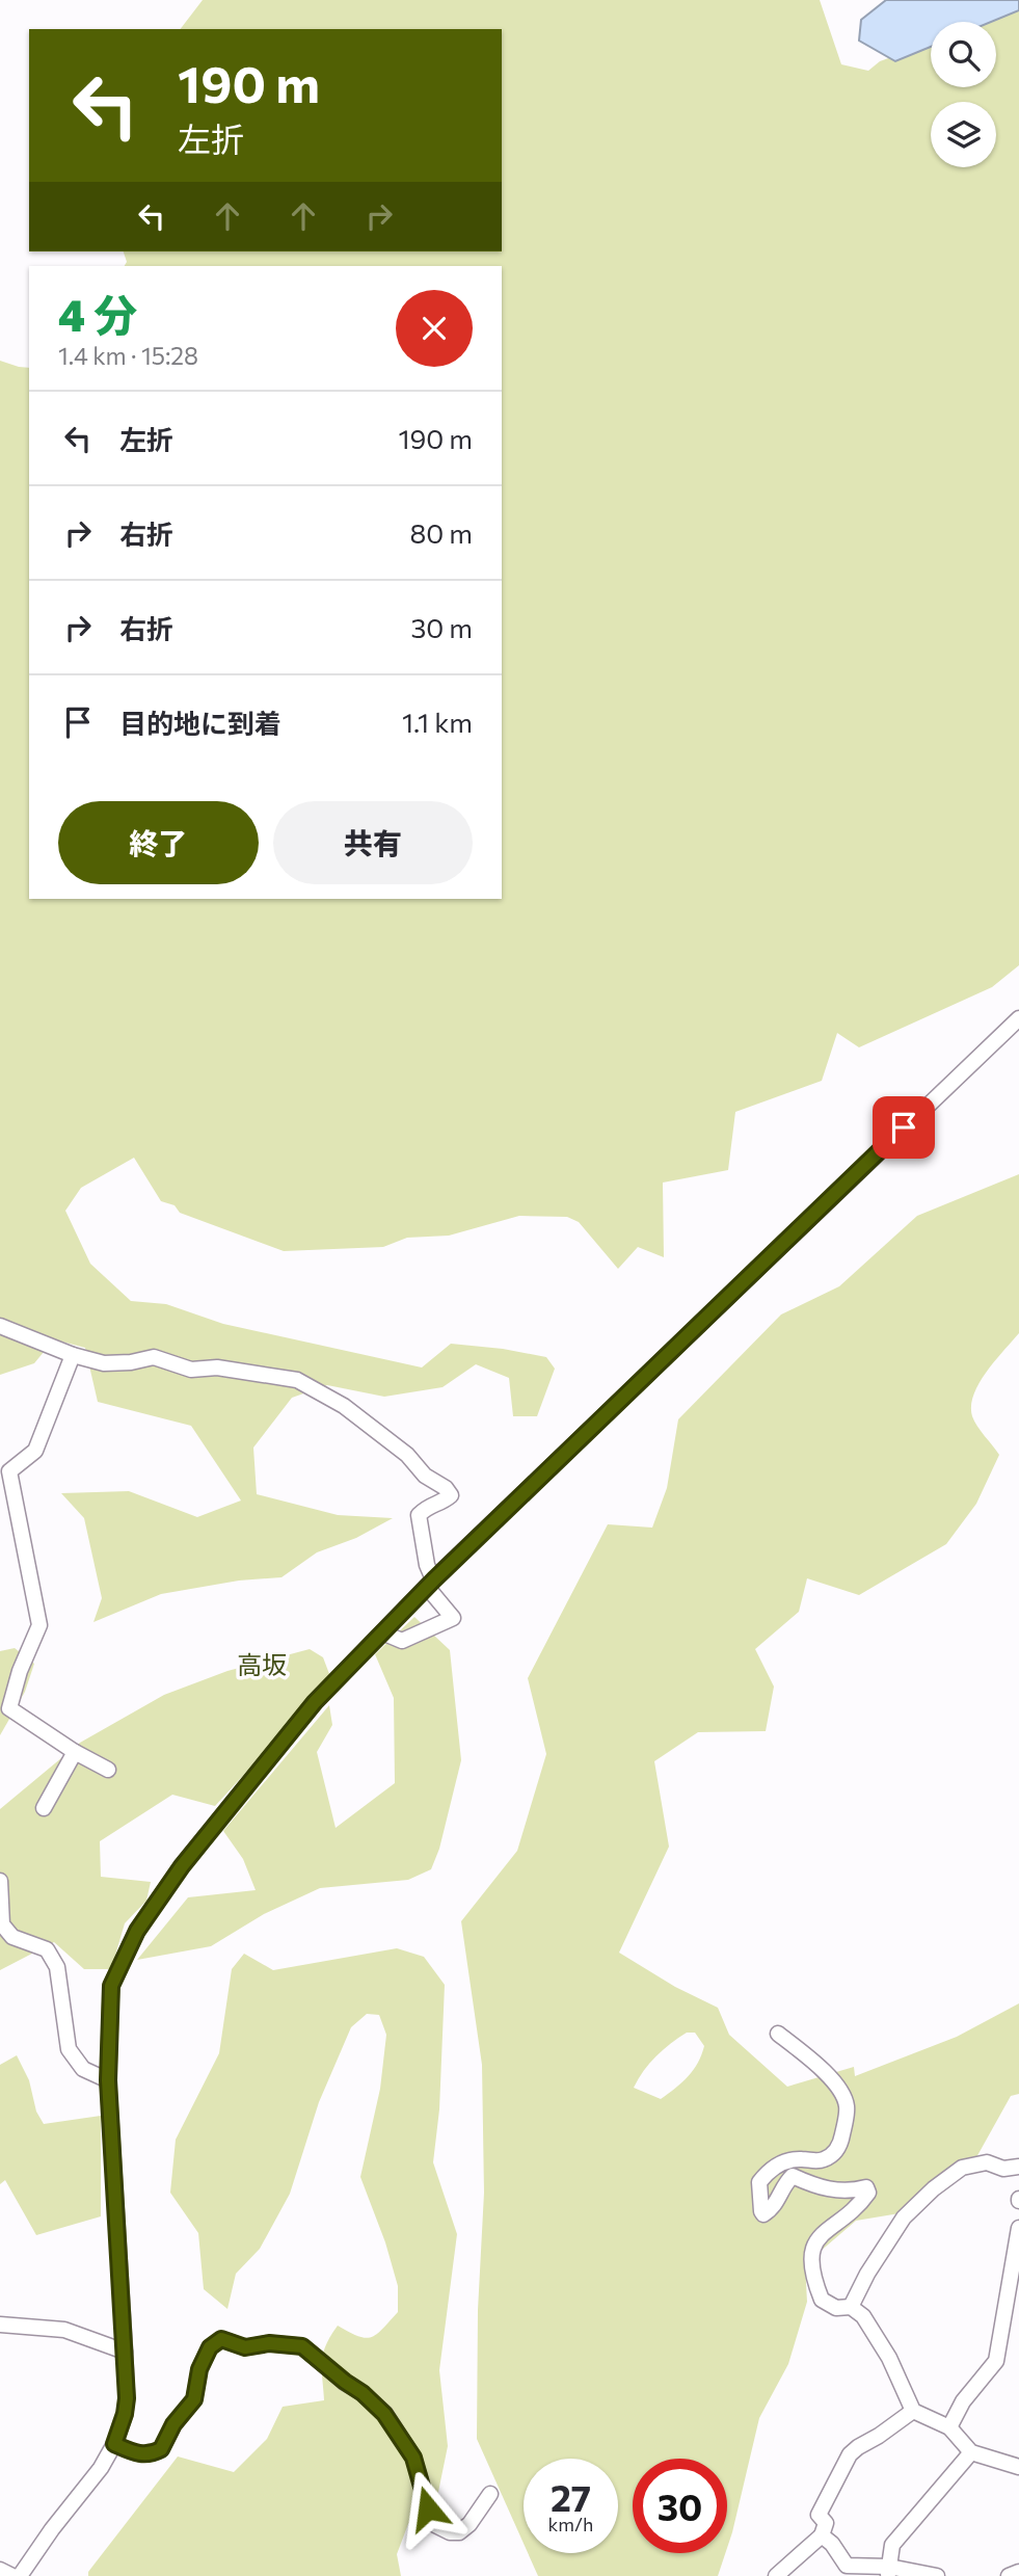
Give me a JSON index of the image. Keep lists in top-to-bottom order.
{
  "districts": ["高坂"],
  "page": {
    "turn": ["190 m", "左折"],
    "heading": ["4 分", "1.4 km · 15:28"],
    "list": [
      {
        "name": "左折",
        "value": "190 m"
      },
      {
        "name": "右折",
        "value": "80 m"
      },
      {
        "name": "右折",
        "value": "30 m"
      },
      {
        "name": "目的地に到着",
        "value": "1.1 km"
      }
    ],
    "buttons": ["終了", "共有"],
    "speed": "27 km/h",
    "limit": "30"
  }
}
